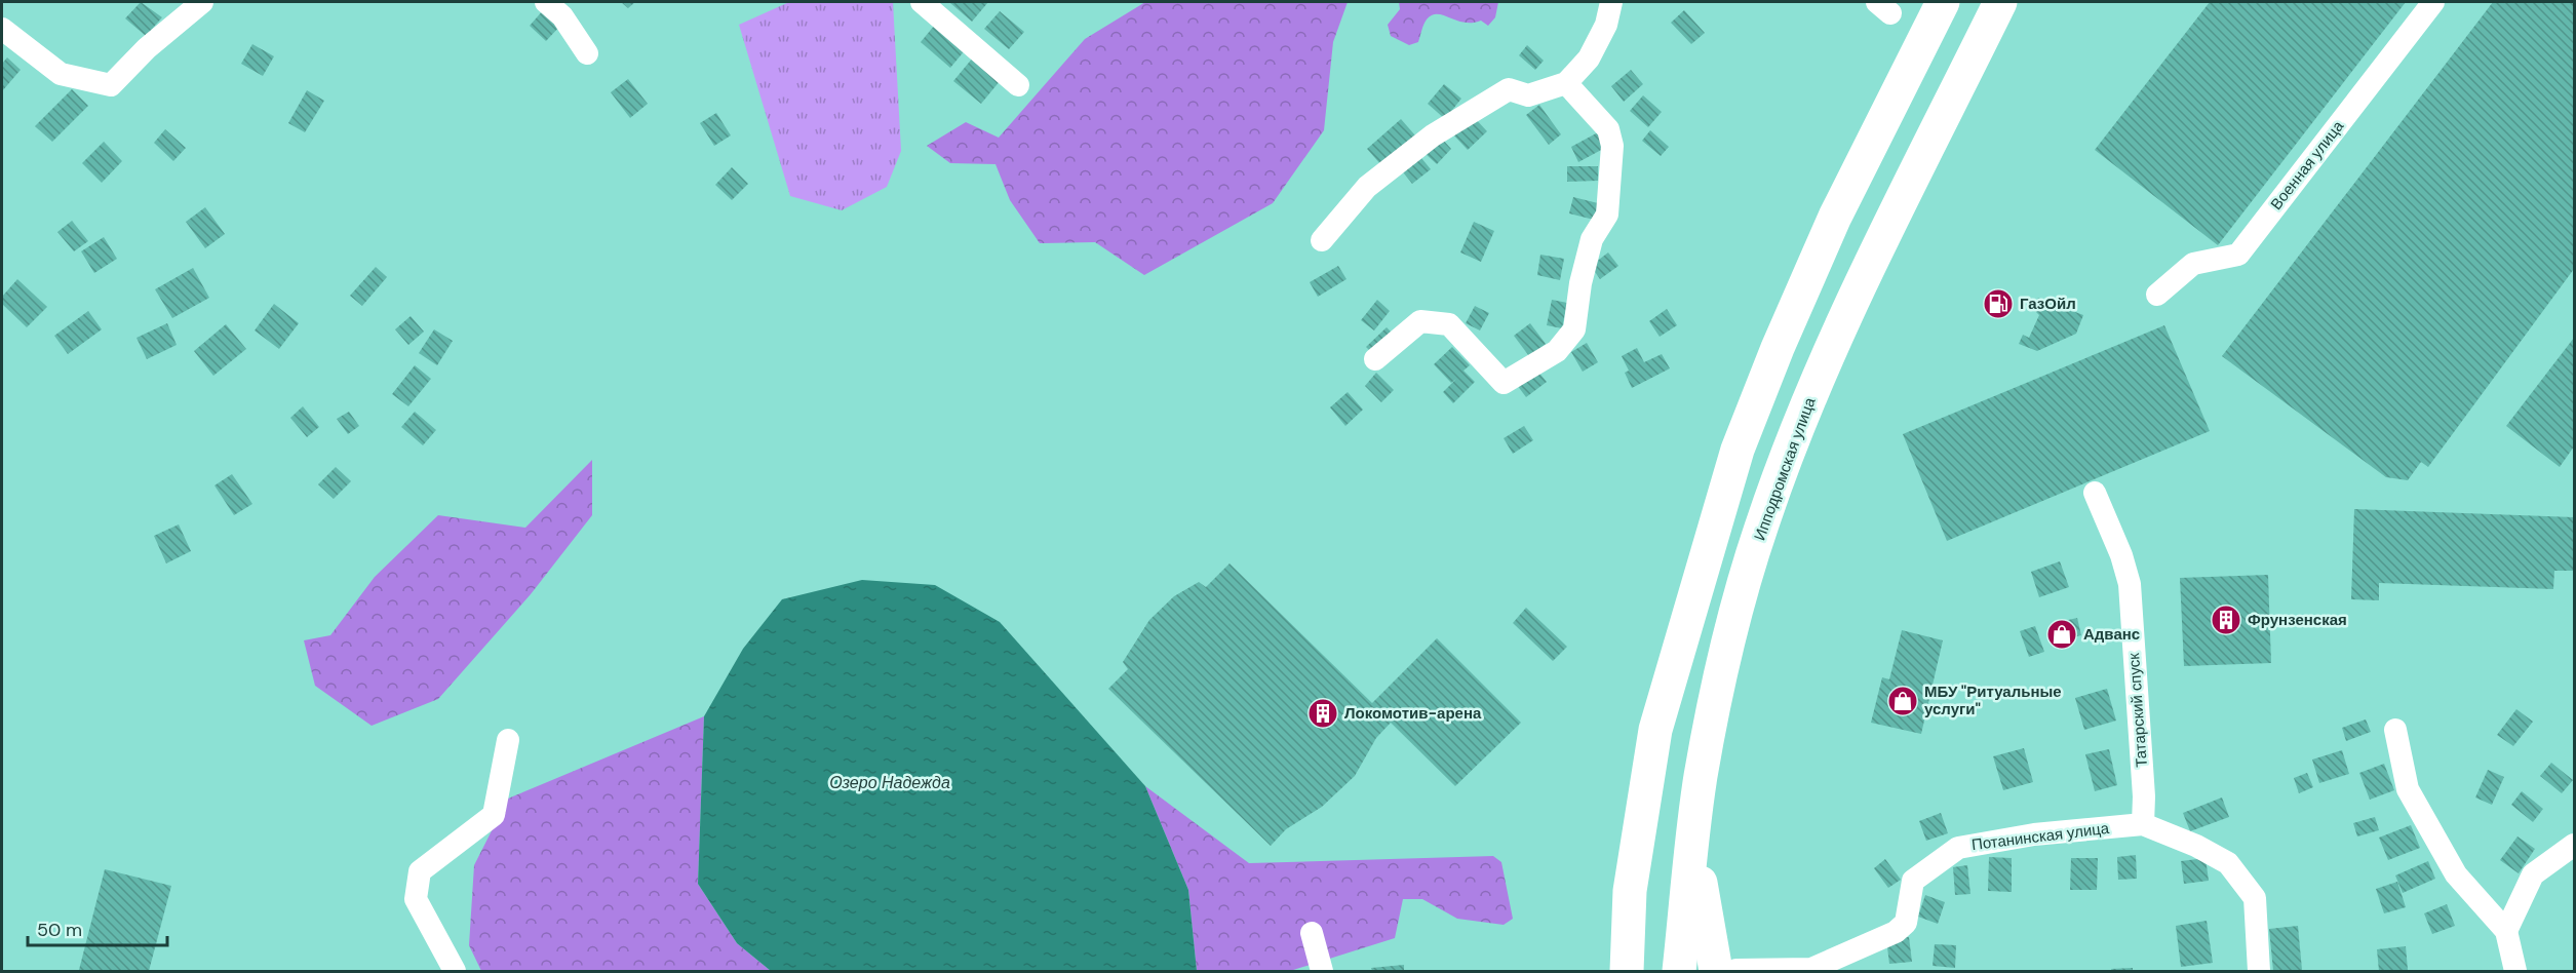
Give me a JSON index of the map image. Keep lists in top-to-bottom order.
{
  "streets": {
    "highway": ["Ипподромская улица"],
    "street": ["Военная улица", "Татарский спуск", "Потанинская улица"]
  },
  "crossings": [
    ["Татарский спуск", "Потанинская улица"]
  ],
  "water": ["Озеро Надежда"],
  "places": {
    "fuel station": ["ГазОйл"],
    "building": ["Фрунзенская", "Локомотив-арена"],
    "shop": ["Адванс", "МБУ \"Ритуальные услуги\""]
  },
  "scale_bar": "50 m"
}
